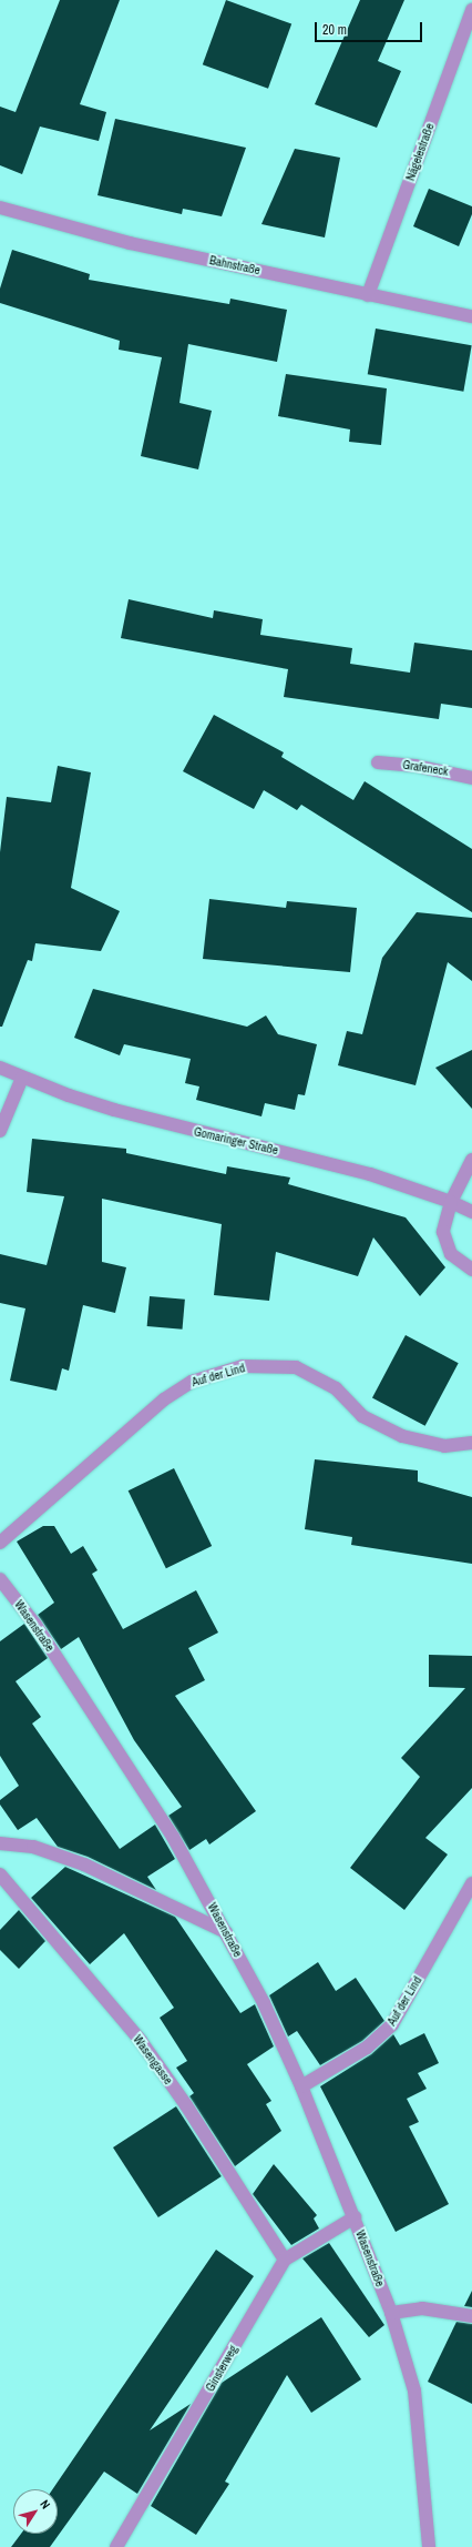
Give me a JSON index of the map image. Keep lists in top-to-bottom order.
{
  "streets": {
    "street": [
      "Nägelestraße",
      "Bahnstraße",
      "Grafeneck",
      "Gomaringer Straße",
      "Auf der Lind",
      "Wasenstraße",
      "Wasengasse",
      "Ginsterweg"
    ]
  },
  "crossings": [
    ["Nägelestraße", "Bahnstraße"],
    ["Auf der Lind", "Wasenstraße"],
    ["Wasenstraße", "Ginsterweg"],
    ["Wasengasse", "Ginsterweg"]
  ],
  "scale_bar": "20 m",
  "north": "top right"
}
